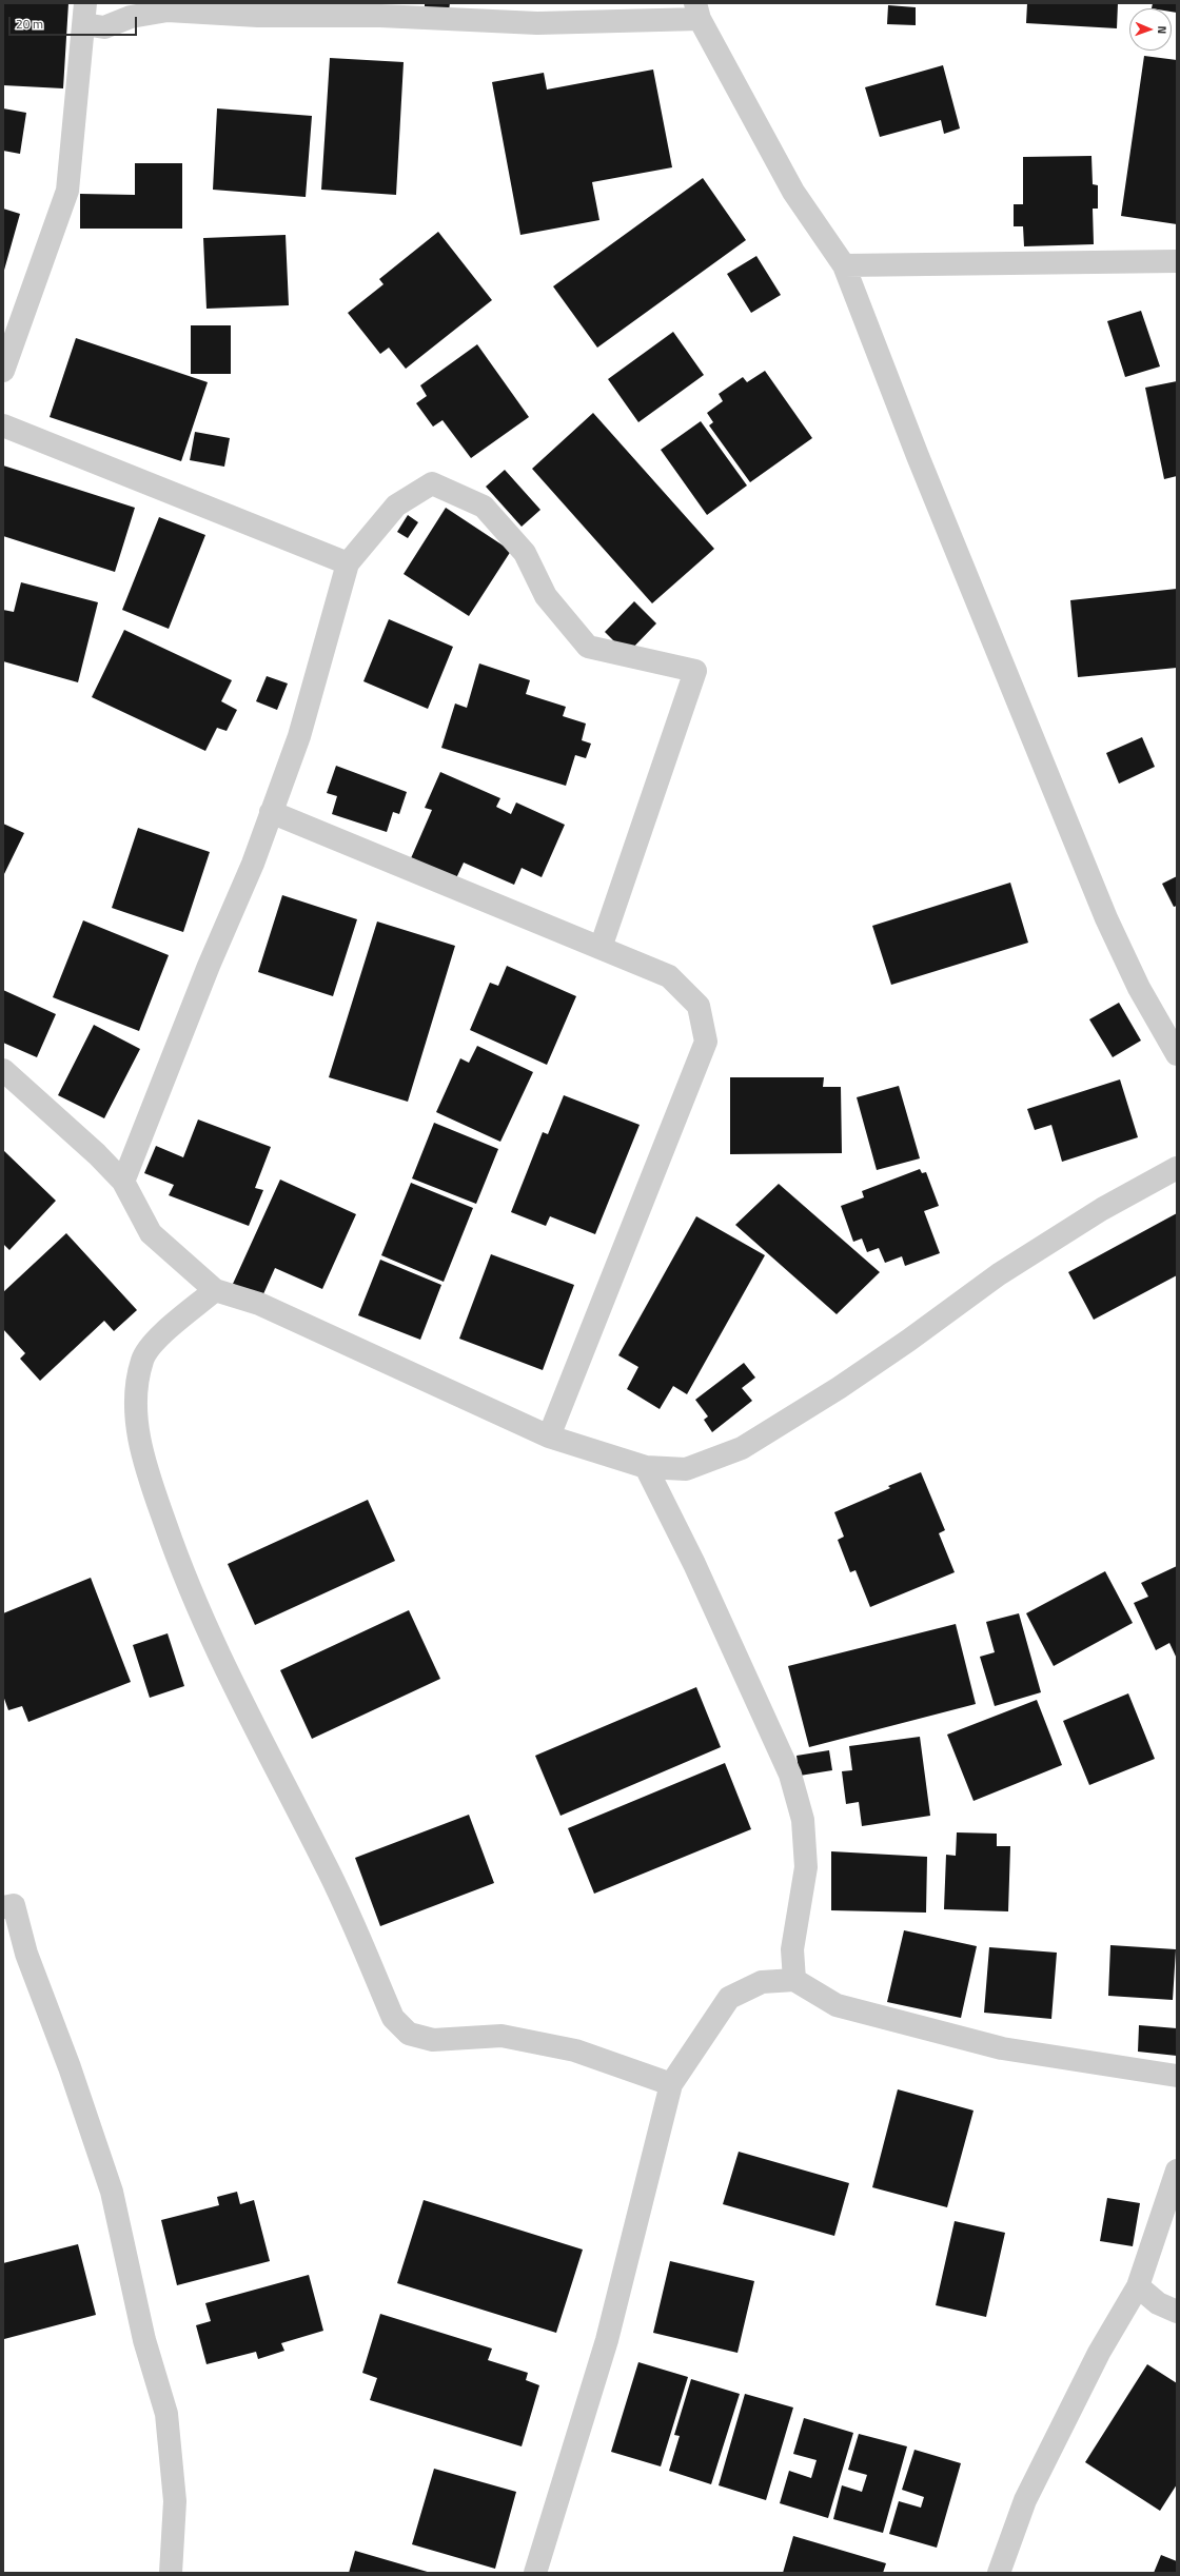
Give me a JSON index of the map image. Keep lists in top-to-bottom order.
{
  "scale_bar": "20 m",
  "north": "right"
}
